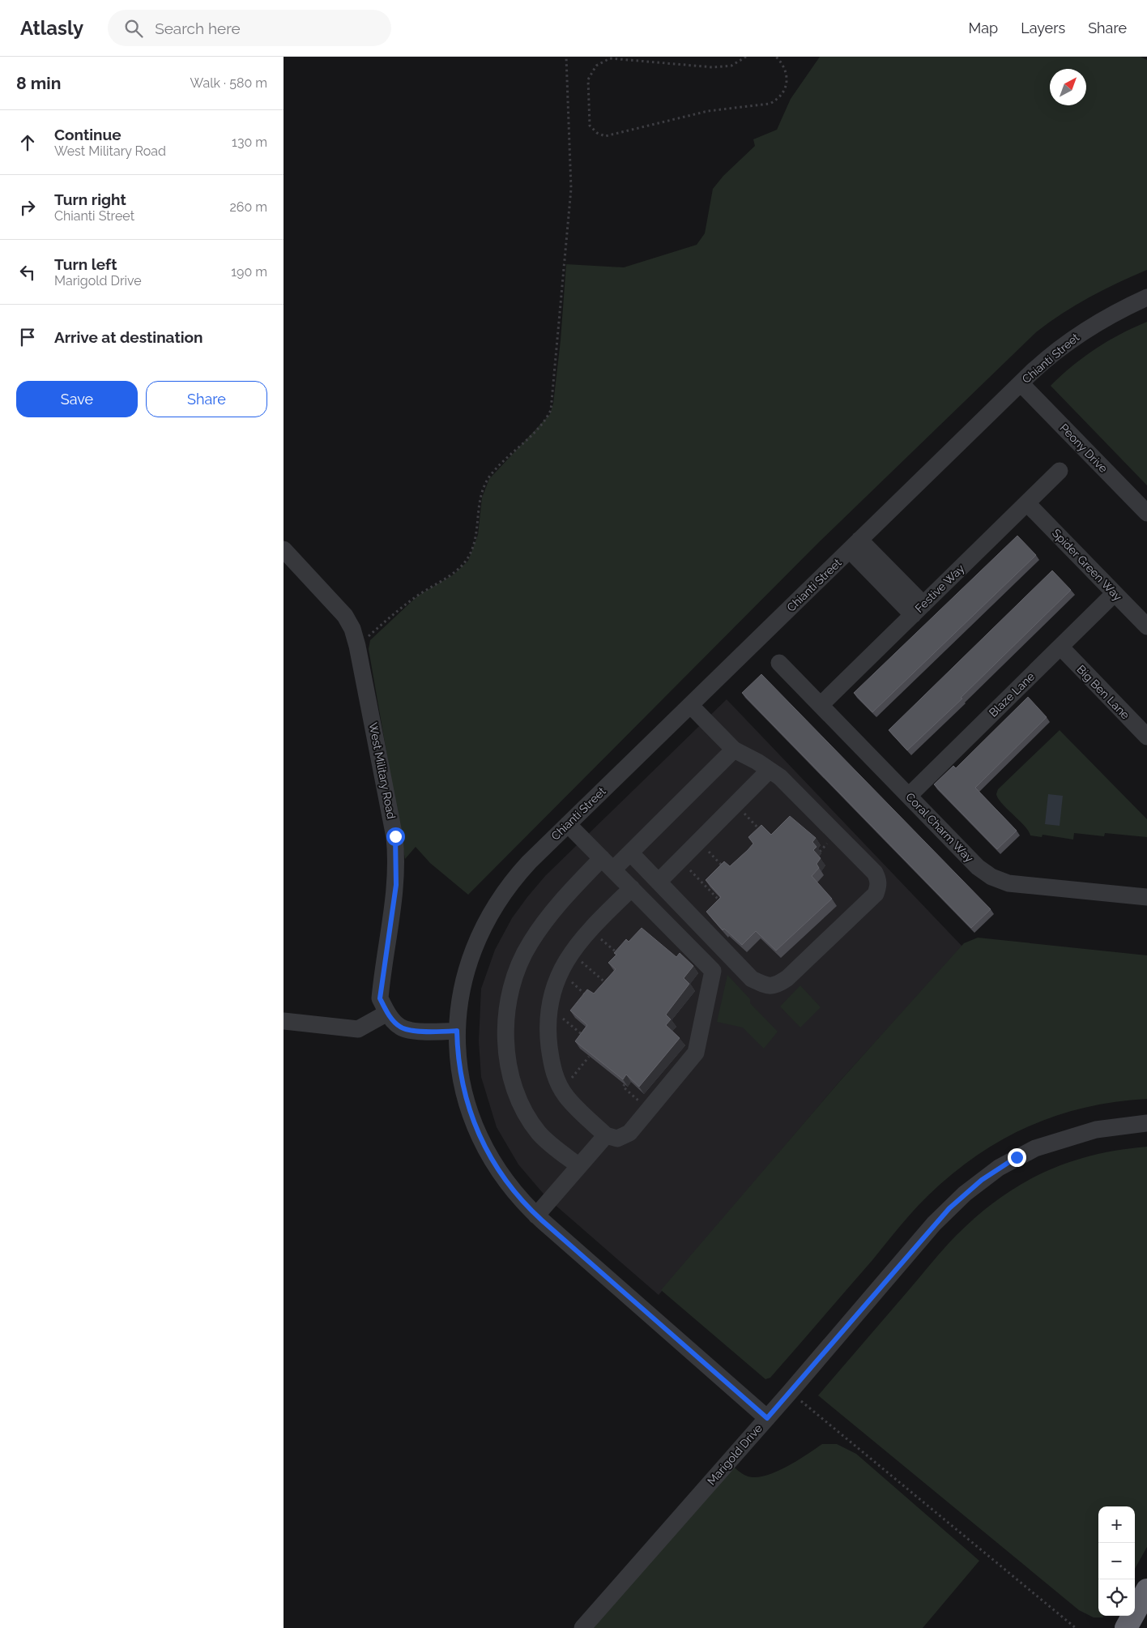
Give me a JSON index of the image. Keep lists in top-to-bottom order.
{
  "streets": {
    "street": [
      "Chianti Street",
      "Peony Drive",
      "Spider Green Way",
      "Festive Way",
      "Big Ben Lane",
      "Blaze Lane",
      "West Military Road",
      "Coral Charm Way",
      "Marigold Drive"
    ]
  },
  "crossings": [
    ["Chianti Street", "Peony Drive"],
    ["Chianti Street", "West Military Road"],
    ["Chianti Street", "Marigold Drive"],
    ["Spider Green Way", "Festive Way"],
    ["Spider Green Way", "Blaze Lane"],
    ["Festive Way", "Coral Charm Way"],
    ["Big Ben Lane", "Blaze Lane"],
    ["Blaze Lane", "Coral Charm Way"]
  ],
  "north": "top right",
  "page": {
    "header": "Atlasly",
    "search": "Search here",
    "nav": ["Map", "Layers", "Share"],
    "heading": ["8 min", "Walk · 580 m"],
    "list": [
      ["Continue", "West Military Road", "130 m"],
      ["Turn right", "Chianti Street", "260 m"],
      ["Turn left", "Marigold Drive", "190 m"],
      "Arrive at destination"
    ],
    "buttons": ["Save", "Share"],
    "map_buttons": ["+", "−"]
  }
}
